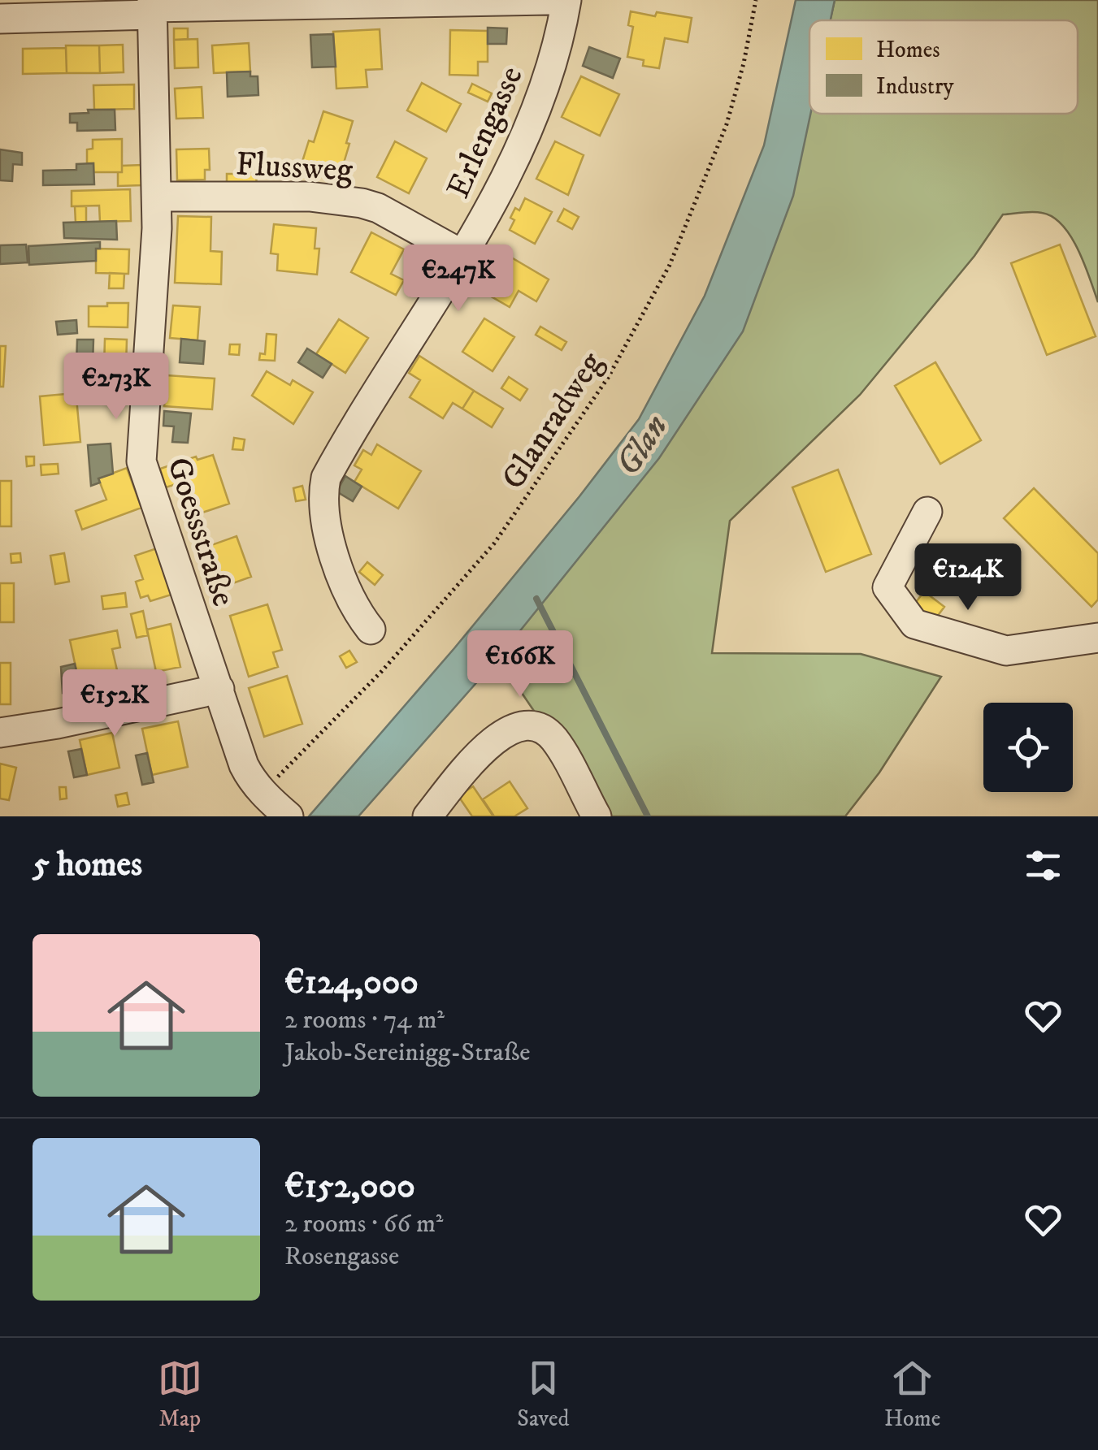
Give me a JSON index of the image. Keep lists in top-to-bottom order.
{
  "streets": {
    "street": ["Erlengasse", "Flussweg", "Goessstraße"],
    "path": ["Glanradweg"]
  },
  "crossings": [
    ["Erlengasse", "Flussweg"],
    ["Flussweg", "Goessstraße"],
    ["Glanradweg", "Goessstraße"]
  ],
  "water": ["Glan"],
  "legend": ["Homes", "Industry"],
  "page": {
    "price": [
      "€247K",
      "€273K",
      "€124K",
      "€166K",
      "€152K"
    ],
    "heading": "5 homes",
    "list": [
      {
        "name": "€124,000",
        "note": "2 rooms · 74 m² · Jakob-Sereinigg-Straße"
      },
      {
        "name": "€152,000",
        "note": "2 rooms · 66 m² · Rosengasse"
      }
    ],
    "tabs": ["Map", "Saved", "Home"]
  }
}
